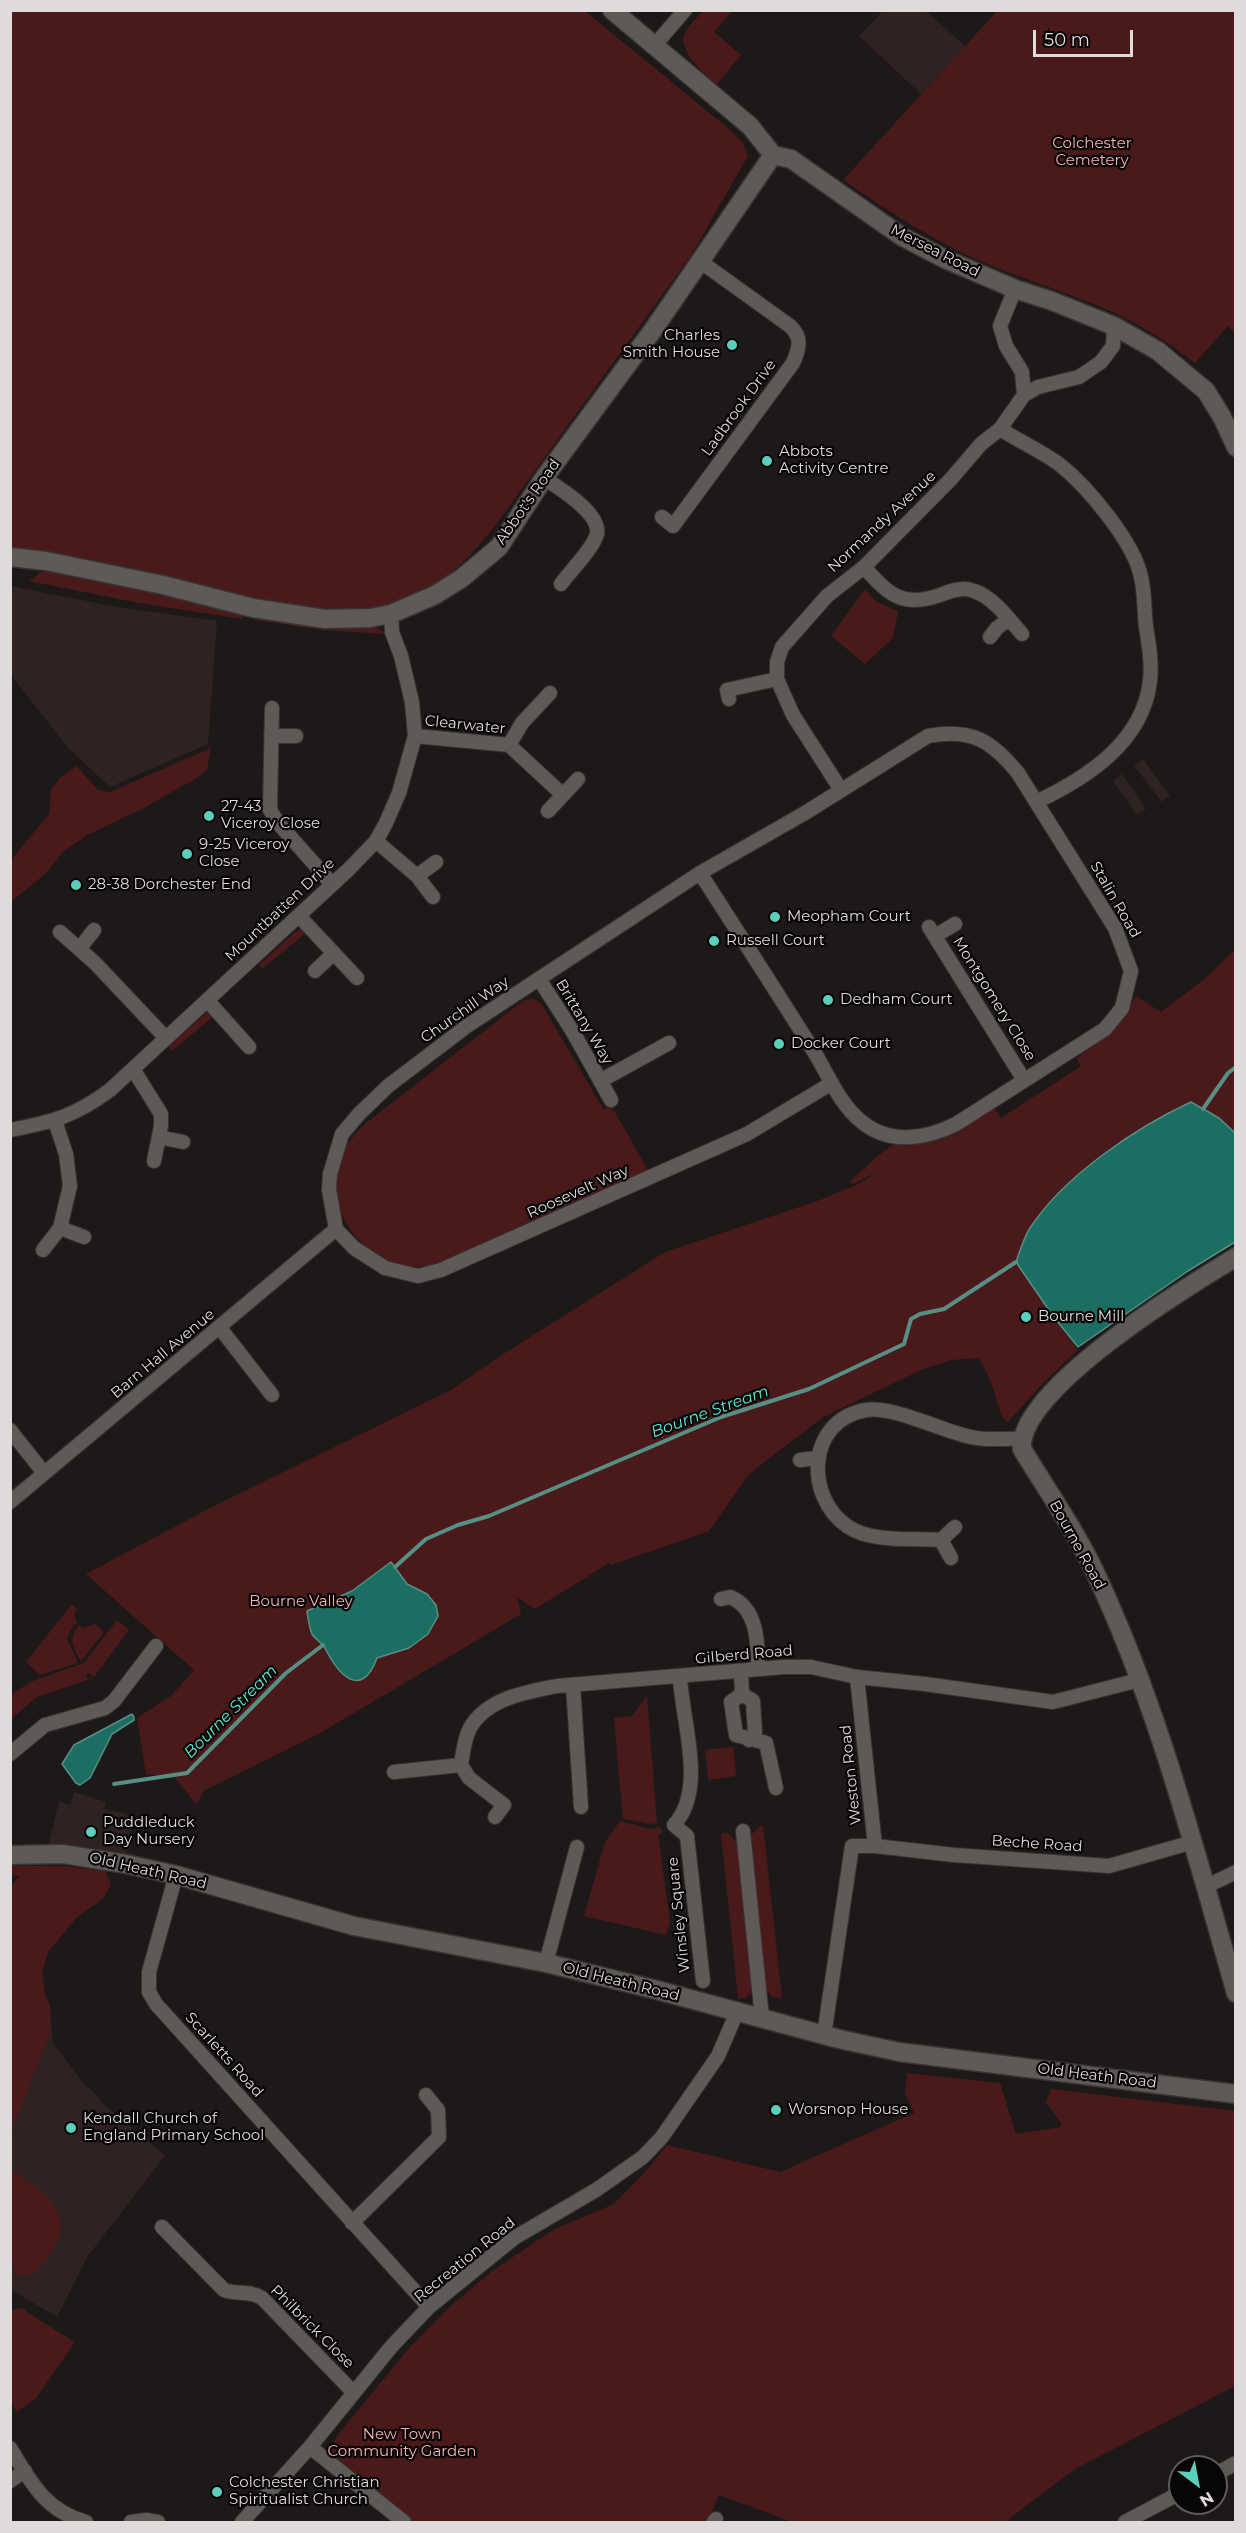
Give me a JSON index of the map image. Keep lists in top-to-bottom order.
{
  "streets": {
    "street": [
      "Mersea Road",
      "Ladbrook Drive",
      "Abbot's Road",
      "Normandy Avenue",
      "Clearwater",
      "Stalin Road",
      "Mountbatten Drive",
      "Montgomery Close",
      "Churchill Way",
      "Brittany Way",
      "Roosevelt Way",
      "Barn Hall Avenue",
      "Bourne Road",
      "Gilberd Road",
      "Weston Road",
      "Beche Road",
      "Old Heath Road",
      "Winsley Square",
      "Scarletts Road",
      "Recreation Road",
      "Philbrick Close"
    ]
  },
  "crossings": [
    ["Mersea Road", "Abbot's Road"],
    ["Ladbrook Drive", "Abbot's Road"],
    ["Abbot's Road", "Mountbatten Drive"],
    ["Clearwater", "Mountbatten Drive"],
    ["Stalin Road", "Montgomery Close"],
    ["Stalin Road", "Churchill Way"],
    ["Stalin Road", "Roosevelt Way"],
    ["Churchill Way", "Brittany Way"],
    ["Churchill Way", "Roosevelt Way"],
    ["Churchill Way", "Barn Hall Avenue"],
    ["Roosevelt Way", "Barn Hall Avenue"],
    ["Bourne Road", "Gilberd Road"],
    ["Bourne Road", "Beche Road"],
    ["Gilberd Road", "Weston Road"],
    ["Gilberd Road", "Winsley Square"],
    ["Weston Road", "Beche Road"],
    ["Weston Road", "Old Heath Road"],
    ["Old Heath Road", "Scarletts Road"],
    ["Old Heath Road", "Recreation Road"],
    ["Scarletts Road", "Recreation Road"],
    ["Recreation Road", "Philbrick Close"]
  ],
  "water": ["Bourne Stream"],
  "parks": ["Colchester Cemetery", "Bourne Valley", "New Town Community Garden"],
  "places": [
    "Charles Smith House",
    "Abbots Activity Centre",
    "27-43 Viceroy Close",
    "9-25 Viceroy Close",
    "28-38 Dorchester End",
    "Meopham Court",
    "Russell Court",
    "Dedham Court",
    "Docker Court",
    "Bourne Mill",
    "Puddleduck Day Nursery",
    "Worsnop House",
    "Kendall Church of England Primary School",
    "Colchester Christian Spiritualist Church"
  ],
  "scale_bar": "50 m",
  "north": "bottom right"
}
